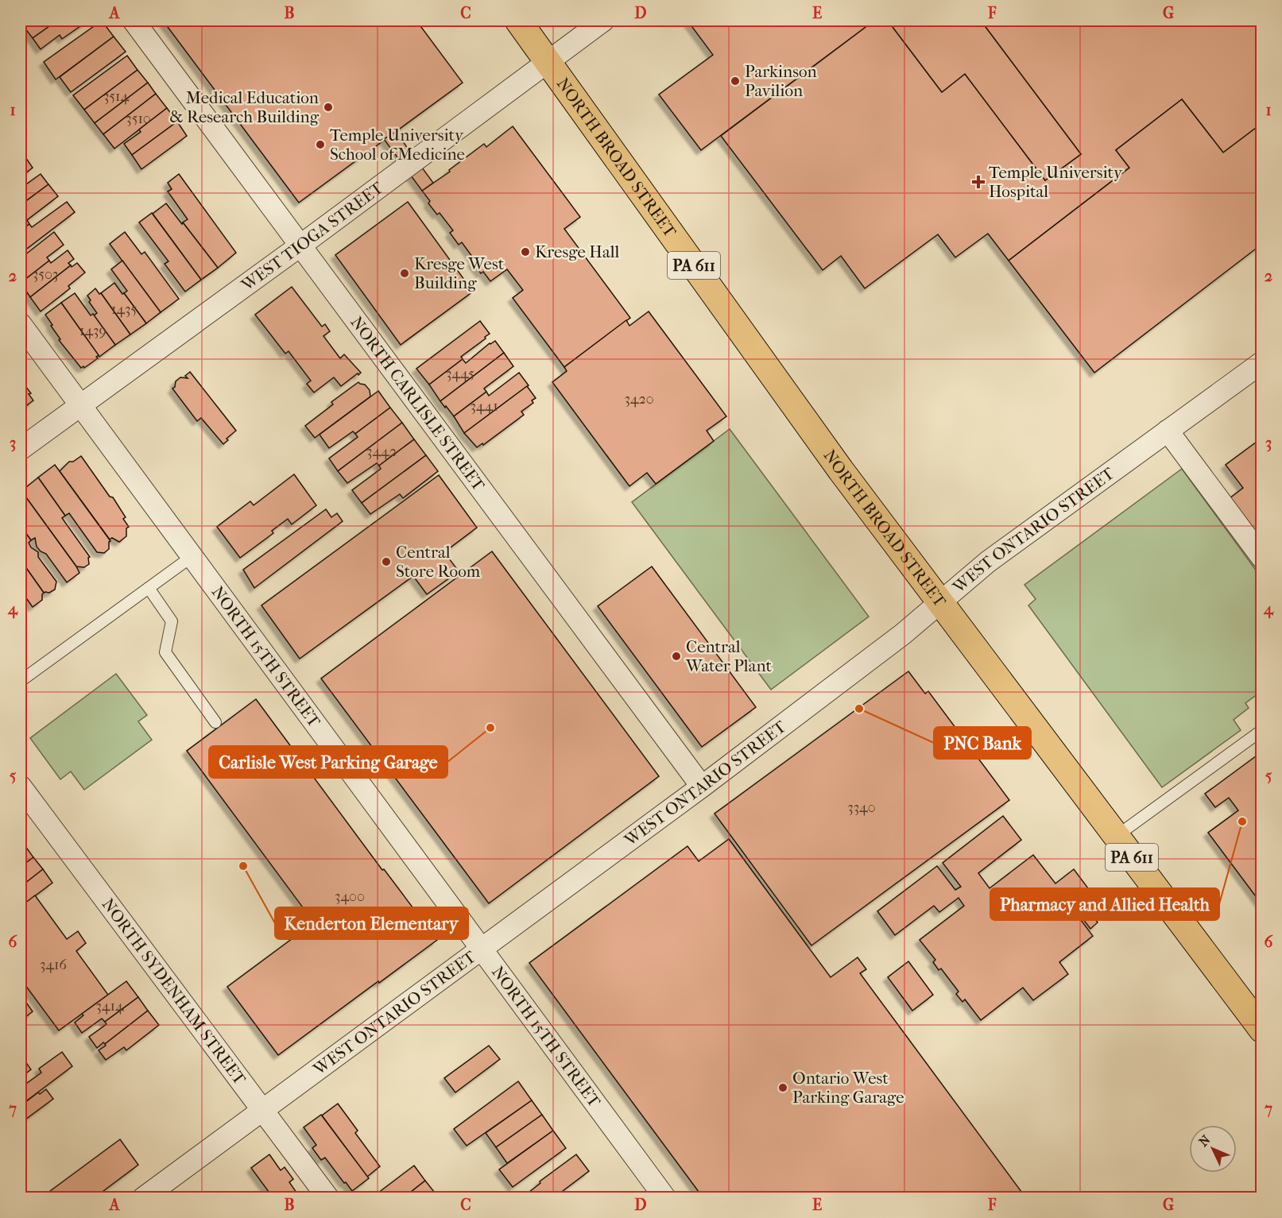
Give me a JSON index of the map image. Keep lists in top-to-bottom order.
{
  "streets": {
    "main road": ["NORTH BROAD STREET", "PA 611"],
    "street": [
      "WEST TIOGA STREET",
      "NORTH CARLISLE STREET",
      "WEST ONTARIO STREET",
      "NORTH 15TH STREET",
      "NORTH SYDENHAM STREET"
    ]
  },
  "crossings": [
    ["NORTH BROAD STREET", "WEST TIOGA STREET"],
    ["NORTH BROAD STREET", "WEST ONTARIO STREET"],
    ["WEST TIOGA STREET", "NORTH CARLISLE STREET"],
    ["WEST TIOGA STREET", "NORTH 15TH STREET"],
    ["NORTH CARLISLE STREET", "WEST ONTARIO STREET"],
    ["WEST ONTARIO STREET", "NORTH 15TH STREET"],
    ["WEST ONTARIO STREET", "NORTH SYDENHAM STREET"]
  ],
  "places": {
    "other": [
      "Parkinson Pavilion",
      "Medical Education & Research Building",
      "Temple University School of Medicine",
      "Kresge Hall",
      "Kresge West Building",
      "Central Store Room",
      "Central Water Plant",
      "PNC Bank",
      "Carlisle West Parking Garage",
      "Pharmacy and Allied Health",
      "Kenderton Elementary",
      "Ontario West Parking Garage"
    ],
    "health": ["Temple University Hospital"]
  },
  "house_numbers": [
    "3514",
    "3510",
    "3503",
    "1435",
    "1439",
    "3445",
    "3420",
    "3441",
    "3442",
    "3340",
    "3400",
    "3416",
    "3414"
  ],
  "north": "top left",
  "grid": {
    "columns": [
      "A",
      "B",
      "C",
      "D",
      "E",
      "F",
      "G"
    ],
    "rows": [
      "1",
      "2",
      "3",
      "4",
      "5",
      "6",
      "7"
    ]
  }
}
